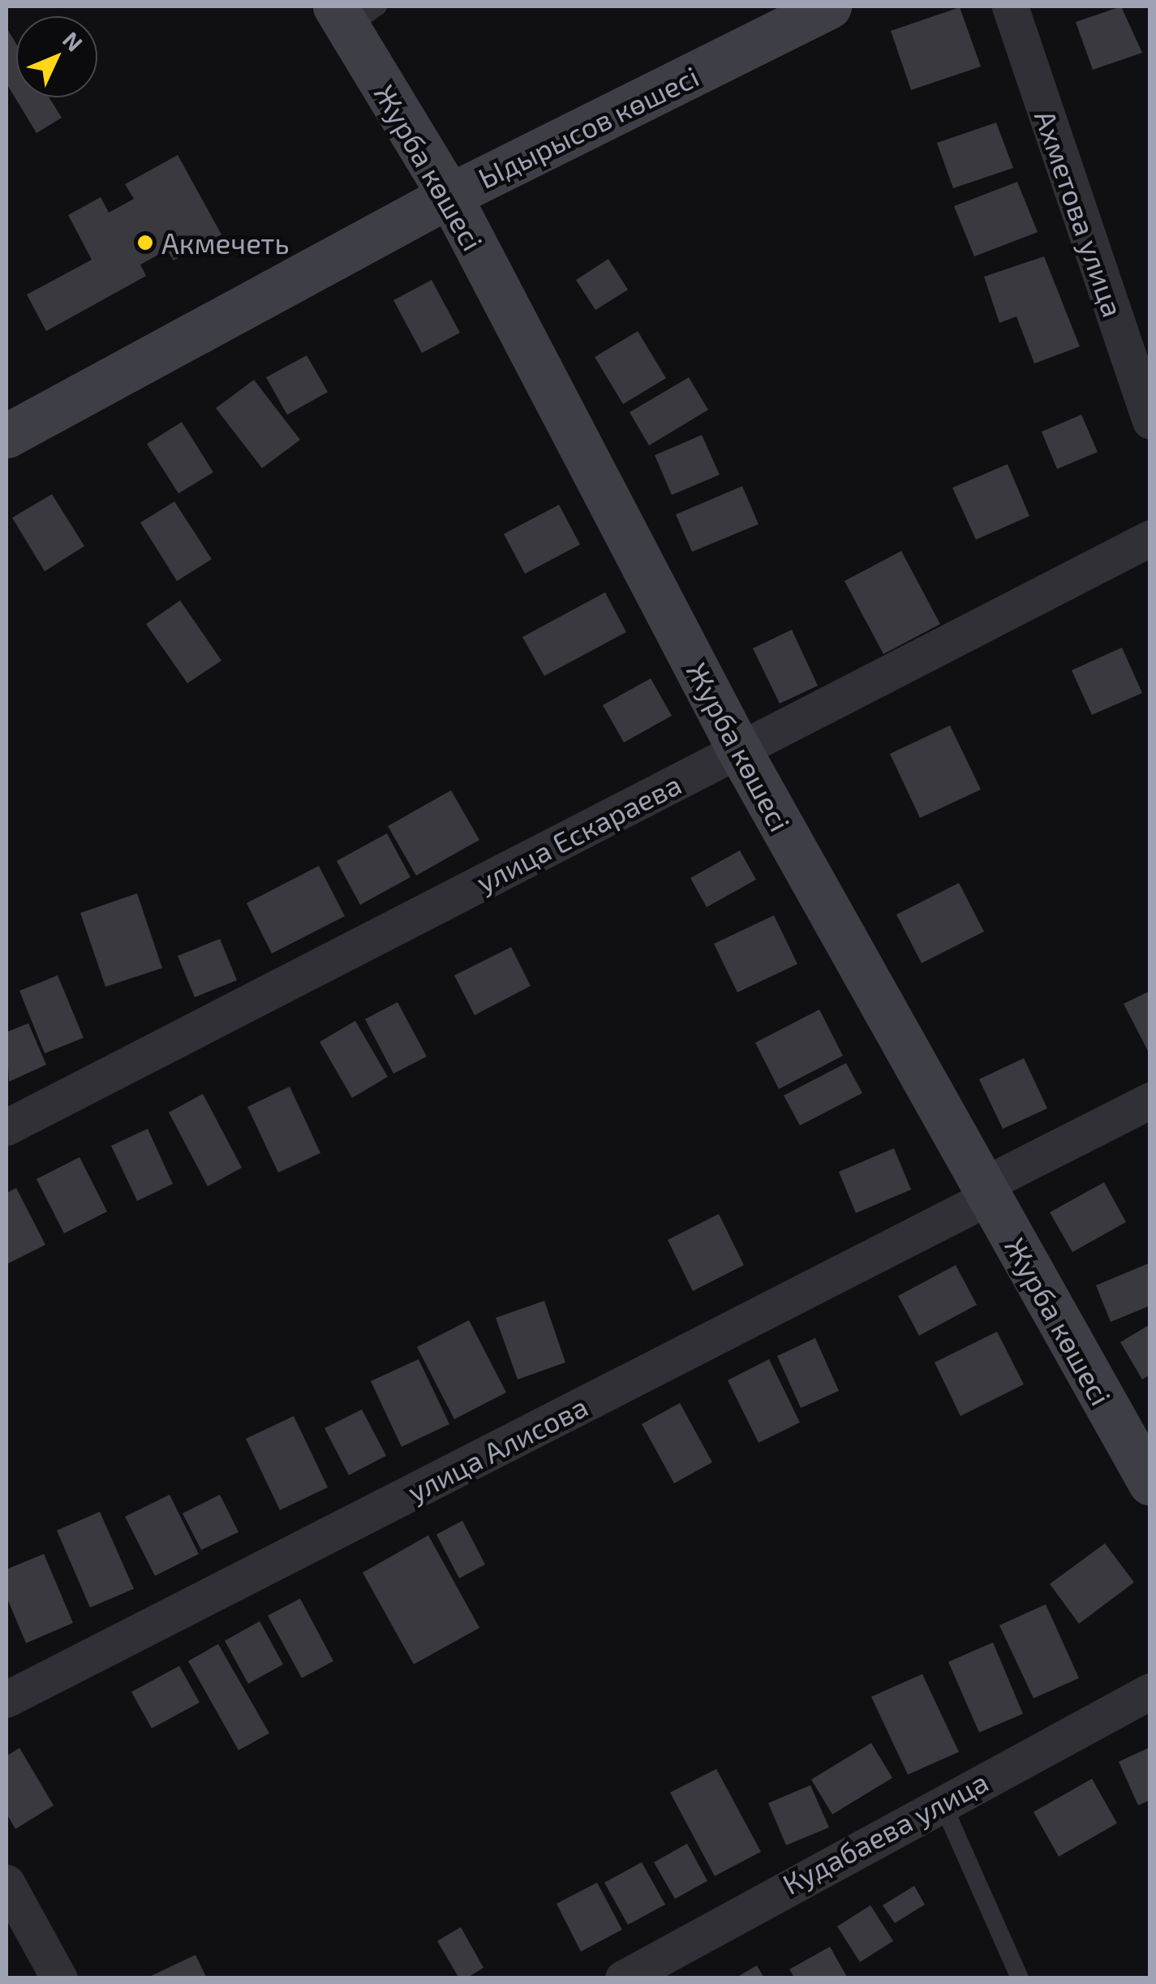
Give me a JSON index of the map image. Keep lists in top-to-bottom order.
{
  "streets": {
    "street": [
      "Ыдырысов көшесі",
      "Журба көшесі",
      "Ахметова улица",
      "улица Ескараева",
      "улица Алисова",
      "Кудабаева улица"
    ]
  },
  "crossings": [
    ["Ыдырысов көшесі", "Журба көшесі"],
    ["Журба көшесі", "улица Ескараева"],
    ["Журба көшесі", "улица Алисова"]
  ],
  "places": ["Акмечеть"],
  "north": "top right"
}
